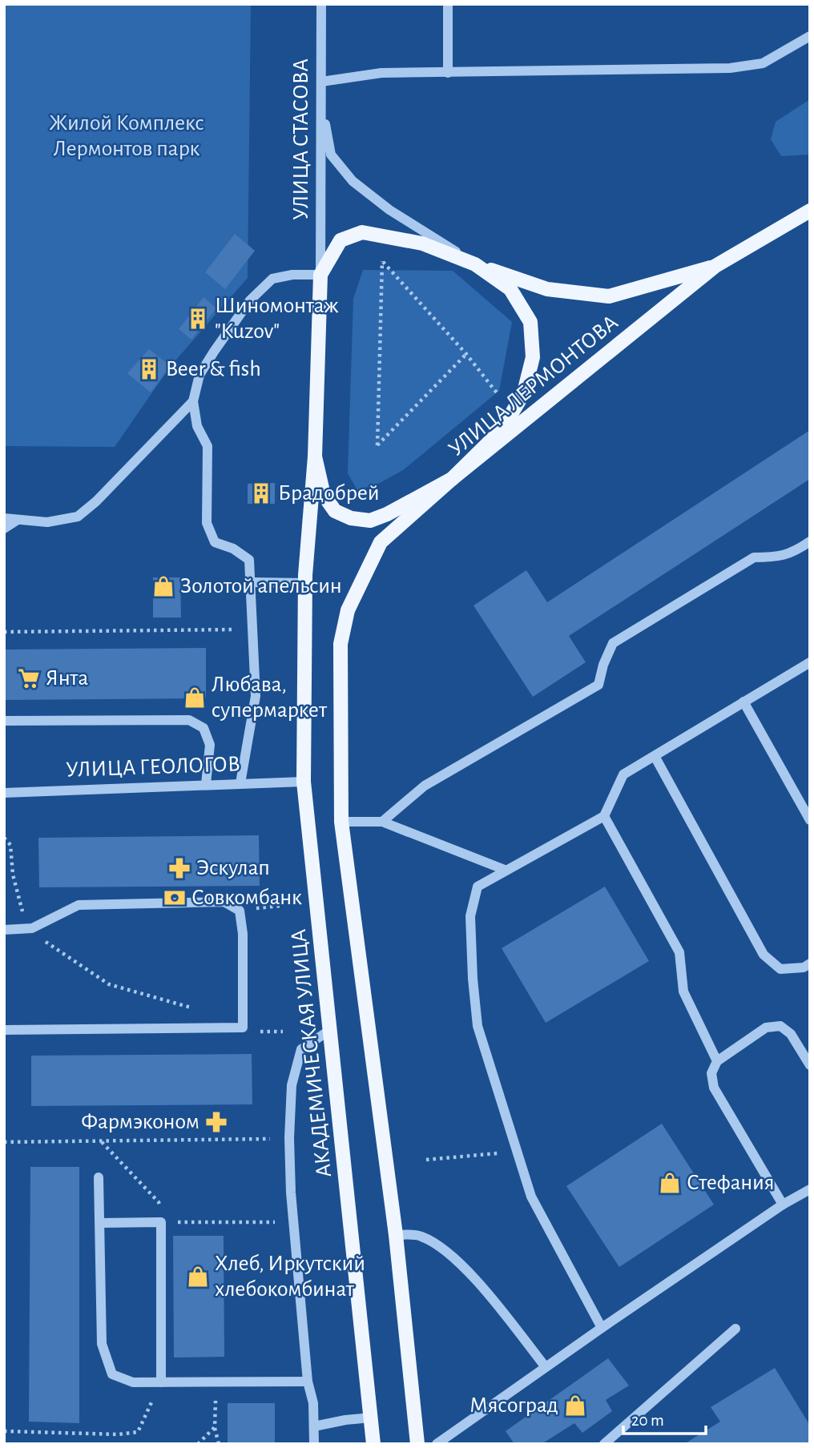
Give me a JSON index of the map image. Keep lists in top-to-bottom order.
{
  "streets": {
    "main road": ["УЛИЦА ЛЕРМОНТОВА", "АКАДЕМИЧЕСКАЯ УЛИЦА"],
    "street": ["УЛИЦА СТАСОВА", "УЛИЦА ГЕОЛОГОВ"]
  },
  "crossings": [
    ["УЛИЦА СТАСОВА", "УЛИЦА ЛЕРМОНТОВА"],
    ["УЛИЦА ГЕОЛОГОВ", "АКАДЕМИЧЕСКАЯ УЛИЦА"]
  ],
  "parks": ["Жилой Комплекс Лермонтов парк"],
  "places": {
    "building": ["Шиномонтаж \"Kuzov\"", "Beer & fish", "Брадобрей"],
    "shop": [
      "Золотой апельсин",
      "Любава, супермаркет",
      "Стефания",
      "Хлеб, Иркутский хлебокомбинат",
      "Мясоград"
    ],
    "supermarket": ["Янта"],
    "pharmacy": ["Эскулап", "Фармэконом"],
    "bank": ["Совкомбанк"]
  },
  "scale_bar": "20 m"
}
